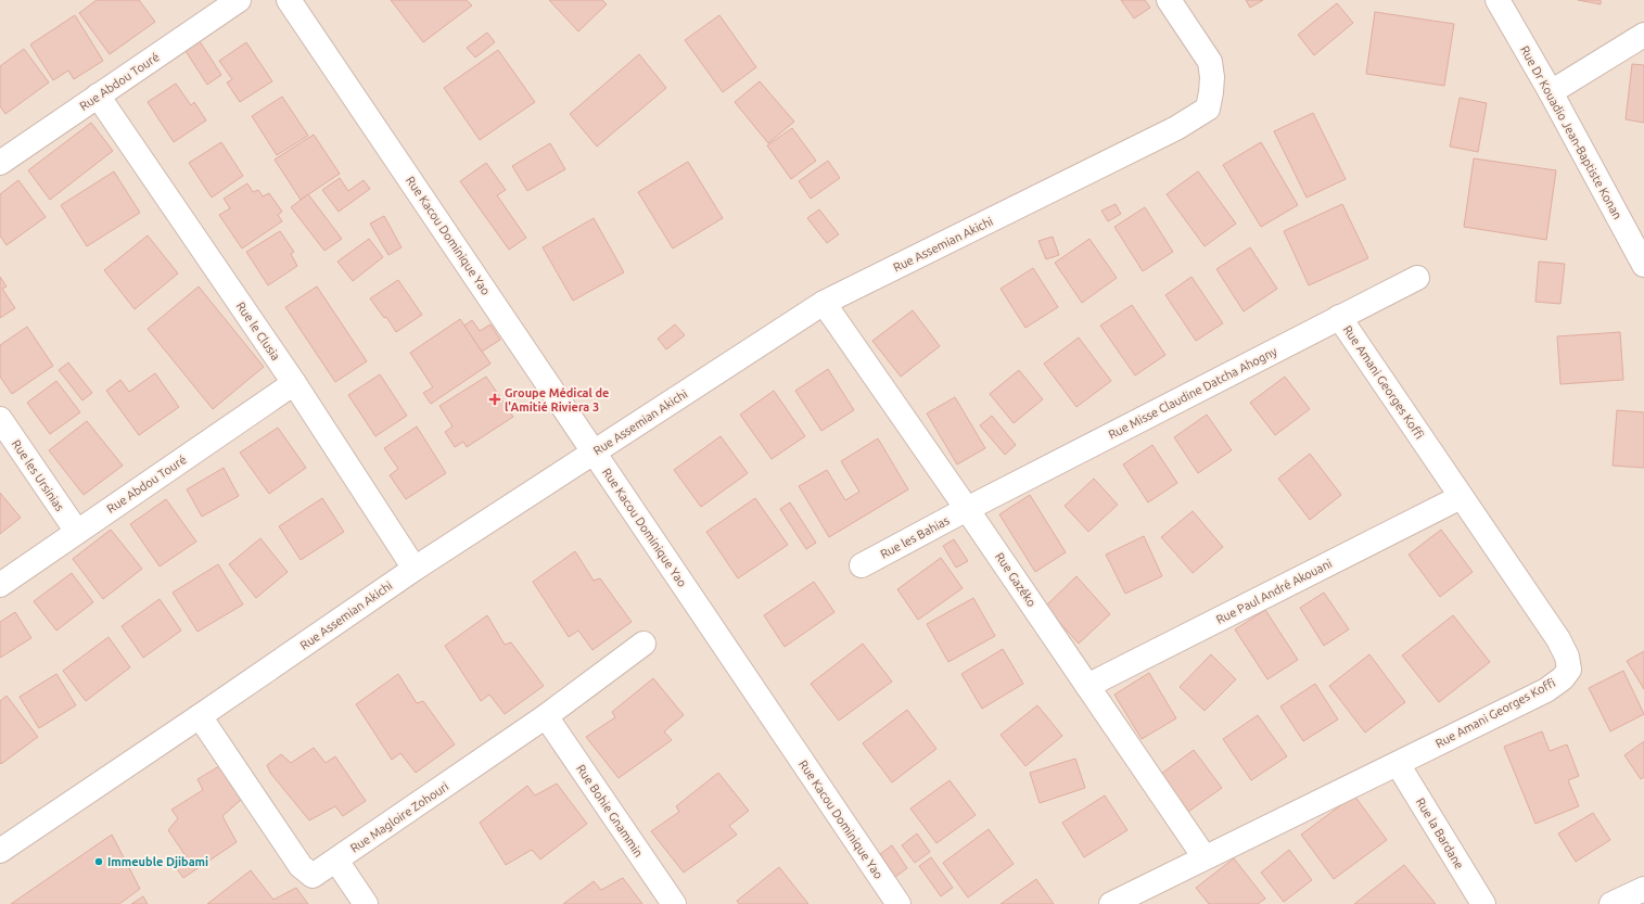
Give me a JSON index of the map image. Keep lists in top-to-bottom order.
{
  "streets": {
    "street": [
      "Rue Abdou Touré",
      "Rue Dr Kouadio Jean-Baptiste Konan",
      "Rue Kacou Dominique Yao",
      "Rue Assemian Akichi",
      "Rue le Clusia",
      "Rue Amani Georges Koffi",
      "Rue Misse Claudine Datcha Ahogny",
      "Rue les Ursinias",
      "Rue les Bahias",
      "Rue Gazéko",
      "Rue Paul André Akouani",
      "Rue Bohie Gnammin",
      "Rue Magloire Zohouri",
      "Rue la Bardane"
    ]
  },
  "crossings": [
    ["Rue Abdou Touré", "Rue le Clusia"],
    ["Rue Abdou Touré", "Rue les Ursinias"],
    ["Rue Kacou Dominique Yao", "Rue Assemian Akichi"],
    ["Rue Assemian Akichi", "Rue le Clusia"],
    ["Rue Assemian Akichi", "Rue Gazéko"],
    ["Rue Assemian Akichi", "Rue Magloire Zohouri"],
    ["Rue Amani Georges Koffi", "Rue Misse Claudine Datcha Ahogny"],
    ["Rue Amani Georges Koffi", "Rue Gazéko"],
    ["Rue Amani Georges Koffi", "Rue Paul André Akouani"],
    ["Rue Amani Georges Koffi", "Rue la Bardane"],
    ["Rue Misse Claudine Datcha Ahogny", "Rue les Bahias"],
    ["Rue Misse Claudine Datcha Ahogny", "Rue Gazéko"],
    ["Rue les Bahias", "Rue Gazéko"],
    ["Rue Gazéko", "Rue Paul André Akouani"],
    ["Rue Bohie Gnammin", "Rue Magloire Zohouri"]
  ],
  "places": {
    "health": ["Groupe Médical de l'Amitié Riviera 3"],
    "other": ["Immeuble Djibami"]
  }
}
